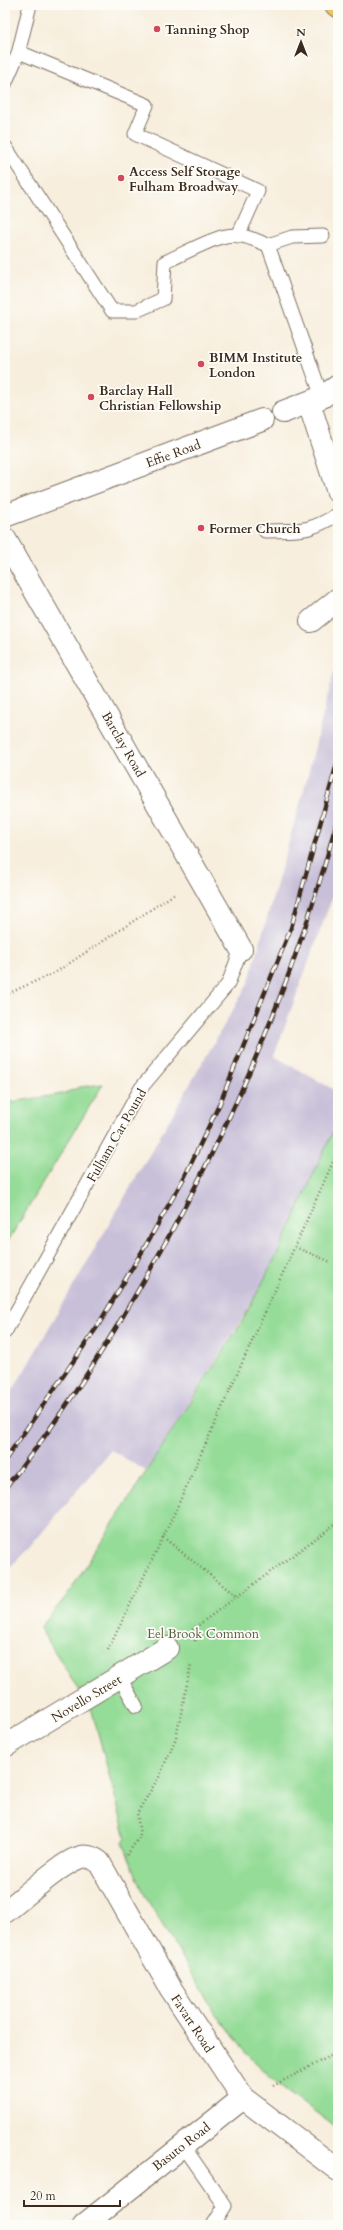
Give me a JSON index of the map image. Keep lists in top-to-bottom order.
{
  "streets": {
    "street": [
      "Effie Road",
      "Barclay Road",
      "Novello Street",
      "Favart Road",
      "Basuto Road"
    ],
    "lane": ["Fulham Car Pound"]
  },
  "crossings": [
    ["Barclay Road", "Fulham Car Pound"],
    ["Favart Road", "Basuto Road"]
  ],
  "parks": ["Eel Brook Common"],
  "places": [
    "Tanning Shop",
    "Access Self Storage Fulham Broadway",
    "BIMM Institute London",
    "Barclay Hall Christian Fellowship",
    "Former Church"
  ],
  "scale_bar": "20 m",
  "north": "top"
}
